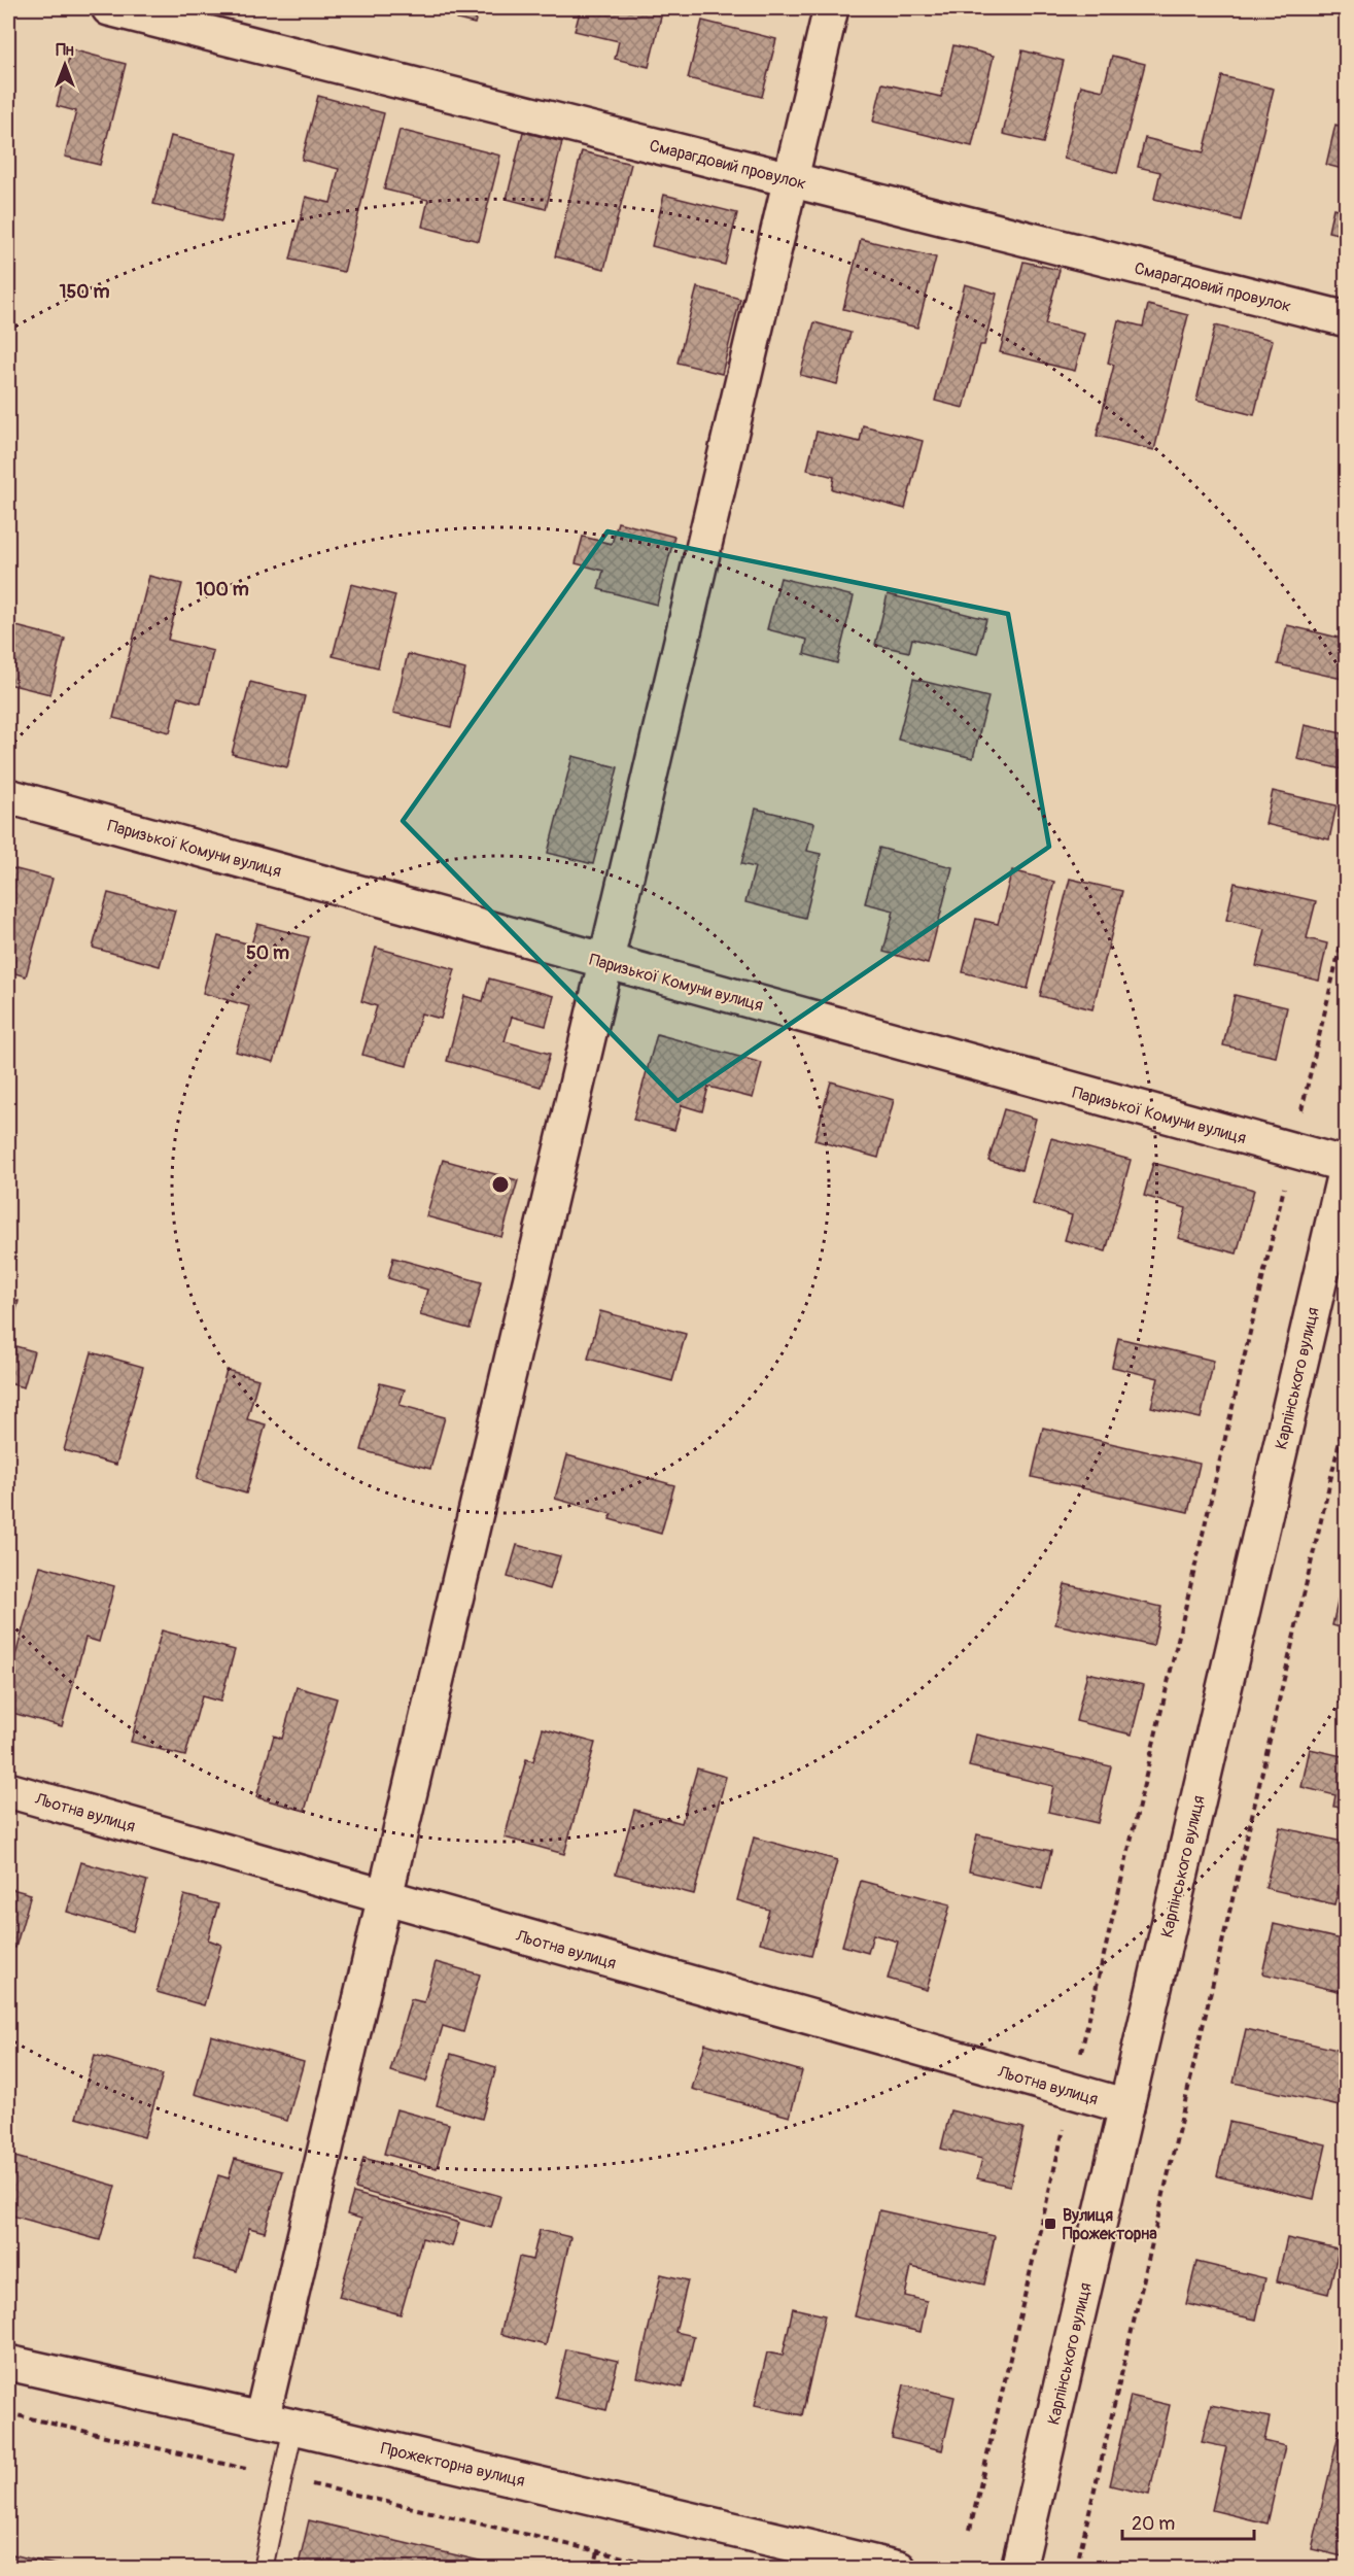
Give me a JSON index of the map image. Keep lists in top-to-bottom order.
{
  "streets": {
    "street": [
      "Смарагдовий провулок",
      "Паризької Комуни вулиця",
      "Карпінського вулиця",
      "Льотна вулиця",
      "Прожекторна вулиця"
    ]
  },
  "crossings": [
    ["Паризької Комуни вулиця", "Карпінського вулиця"],
    ["Карпінського вулиця", "Льотна вулиця"]
  ],
  "places": {
    "transit": ["Вулиця Прожекторна"]
  },
  "scale_bar": "20 m",
  "north": "top",
  "rings": ["150 m", "100 m", "50 m"]
}
